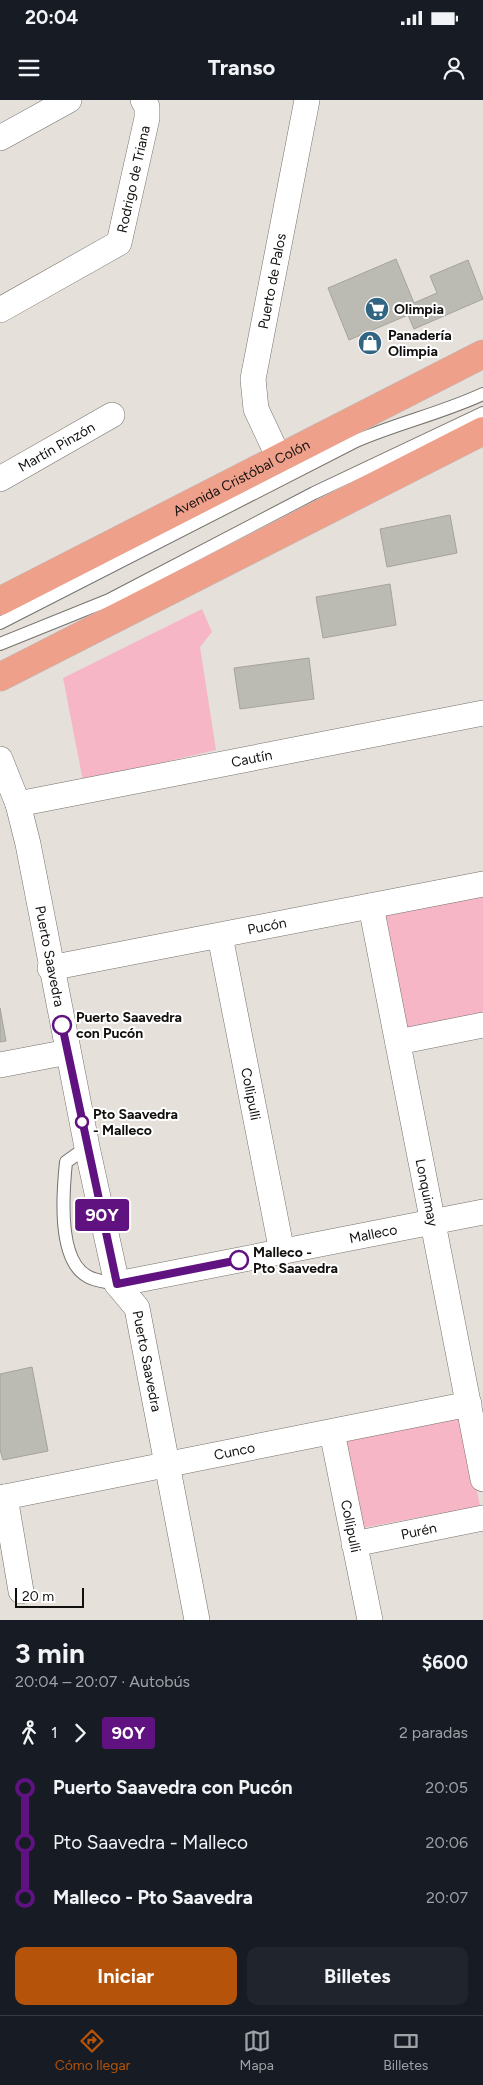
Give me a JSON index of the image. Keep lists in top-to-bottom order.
{
  "streets": {
    "main road": ["Avenida Cristóbal Colón"],
    "street": [
      "Rodrigo de Triana",
      "Puerto de Palos",
      "Martín Pinzón",
      "Cautín",
      "Pucón",
      "Puerto Saavedra",
      "Collipulli",
      "Lonquimay",
      "Malleco",
      "Cunco",
      "Purén"
    ]
  },
  "crossings": [
    ["Puerto de Palos", "Avenida Cristóbal Colón"],
    ["Cautín", "Puerto Saavedra"],
    ["Pucón", "Puerto Saavedra"],
    ["Pucón", "Collipulli"],
    ["Pucón", "Lonquimay"],
    ["Puerto Saavedra", "Malleco"],
    ["Puerto Saavedra", "Cunco"],
    ["Collipulli", "Malleco"],
    ["Collipulli", "Cunco"],
    ["Collipulli", "Purén"],
    ["Lonquimay", "Malleco"],
    ["Lonquimay", "Cunco"]
  ],
  "places": {
    "supermarket": ["Olimpia"],
    "shop": ["Panadería Olimpia"],
    "other": ["Puerto Saavedra con Pucón", "Pto Saavedra - Malleco", "Malleco - Pto Saavedra"]
  },
  "lines": ["bus line 90Y"],
  "scale_bar": "20 m",
  "page": {
    "status": "20:04",
    "header": "Transo",
    "on_map": "90Y",
    "scale": "20 m",
    "heading": ["3 min", "20:04 – 20:07 · Autobús", "$600"],
    "legs": ["1", "90Y", "2 paradas"],
    "list": [
      {
        "name": "Puerto Saavedra con Pucón",
        "value": "20:05"
      },
      {
        "name": "Pto Saavedra - Malleco",
        "value": "20:06"
      },
      {
        "name": "Malleco - Pto Saavedra",
        "value": "20:07"
      }
    ],
    "buttons": ["Iniciar", "Billetes"],
    "tabs": ["Cómo llegar", "Mapa", "Billetes"]
  }
}
